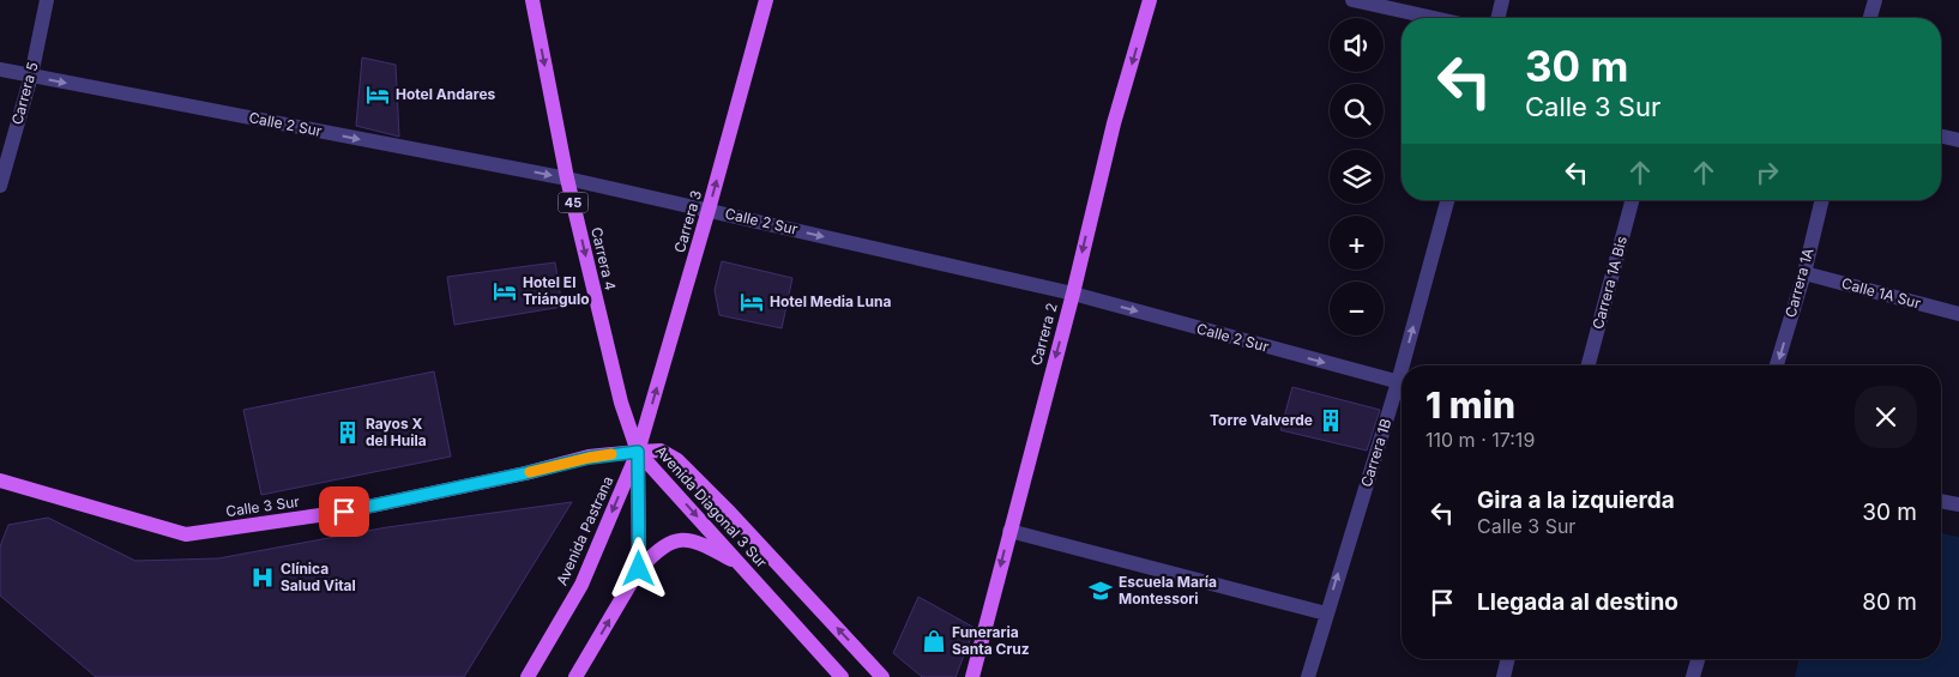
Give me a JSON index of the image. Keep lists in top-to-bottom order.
{
  "streets": {
    "main road": [
      "45",
      "Carrera 3",
      "Carrera 4",
      "Carrera 2",
      "Calle 3 Sur",
      "Avenida Diagonal 3 Sur",
      "Avenida Pastrana"
    ],
    "street": [
      "Carrera 5",
      "Calle 2 Sur",
      "Carrera 1A Bis",
      "Carrera 1A",
      "Calle 1A Sur",
      "Carrera 1B"
    ]
  },
  "crossings": [
    ["Carrera 5", "Calle 2 Sur"],
    ["Calle 2 Sur", "Carrera 3"],
    ["Calle 2 Sur", "Carrera 4"],
    ["Calle 2 Sur", "Carrera 2"],
    ["Carrera 3", "Carrera 4"],
    ["Carrera 3", "Calle 3 Sur"],
    ["Carrera 3", "Avenida Diagonal 3 Sur"],
    ["Carrera 3", "Avenida Pastrana"],
    ["Carrera 4", "Calle 3 Sur"],
    ["Carrera 4", "Avenida Diagonal 3 Sur"],
    ["Carrera 4", "Avenida Pastrana"],
    ["Carrera 1A", "Calle 1A Sur"],
    ["Calle 3 Sur", "Avenida Diagonal 3 Sur"],
    ["Calle 3 Sur", "Avenida Pastrana"],
    ["Avenida Diagonal 3 Sur", "Avenida Pastrana"]
  ],
  "one_way": [
    "Calle 2 Sur",
    "Carrera 3",
    "Carrera 4",
    "Carrera 1A",
    "Carrera 2",
    "Carrera 1B"
  ],
  "places": {
    "hotel": ["Hotel Andares", "Hotel El Triángulo", "Hotel Media Luna"],
    "building": ["Torre Valverde", "Rayos X del Huila"],
    "hospital": ["Clínica Salud Vital"],
    "school or university": ["Escuela María Montessori"],
    "shop": ["Funeraria Santa Cruz"]
  },
  "page": {
    "map_buttons": ["+", "−"],
    "turn": ["30 m", "Calle 3 Sur"],
    "heading": ["1 min", "110 m · 17:19"],
    "list": [
      {
        "name": "Gira a la izquierda",
        "note": "Calle 3 Sur",
        "value": "30 m"
      },
      {
        "name": "Llegada al destino",
        "value": "80 m"
      }
    ]
  }
}
